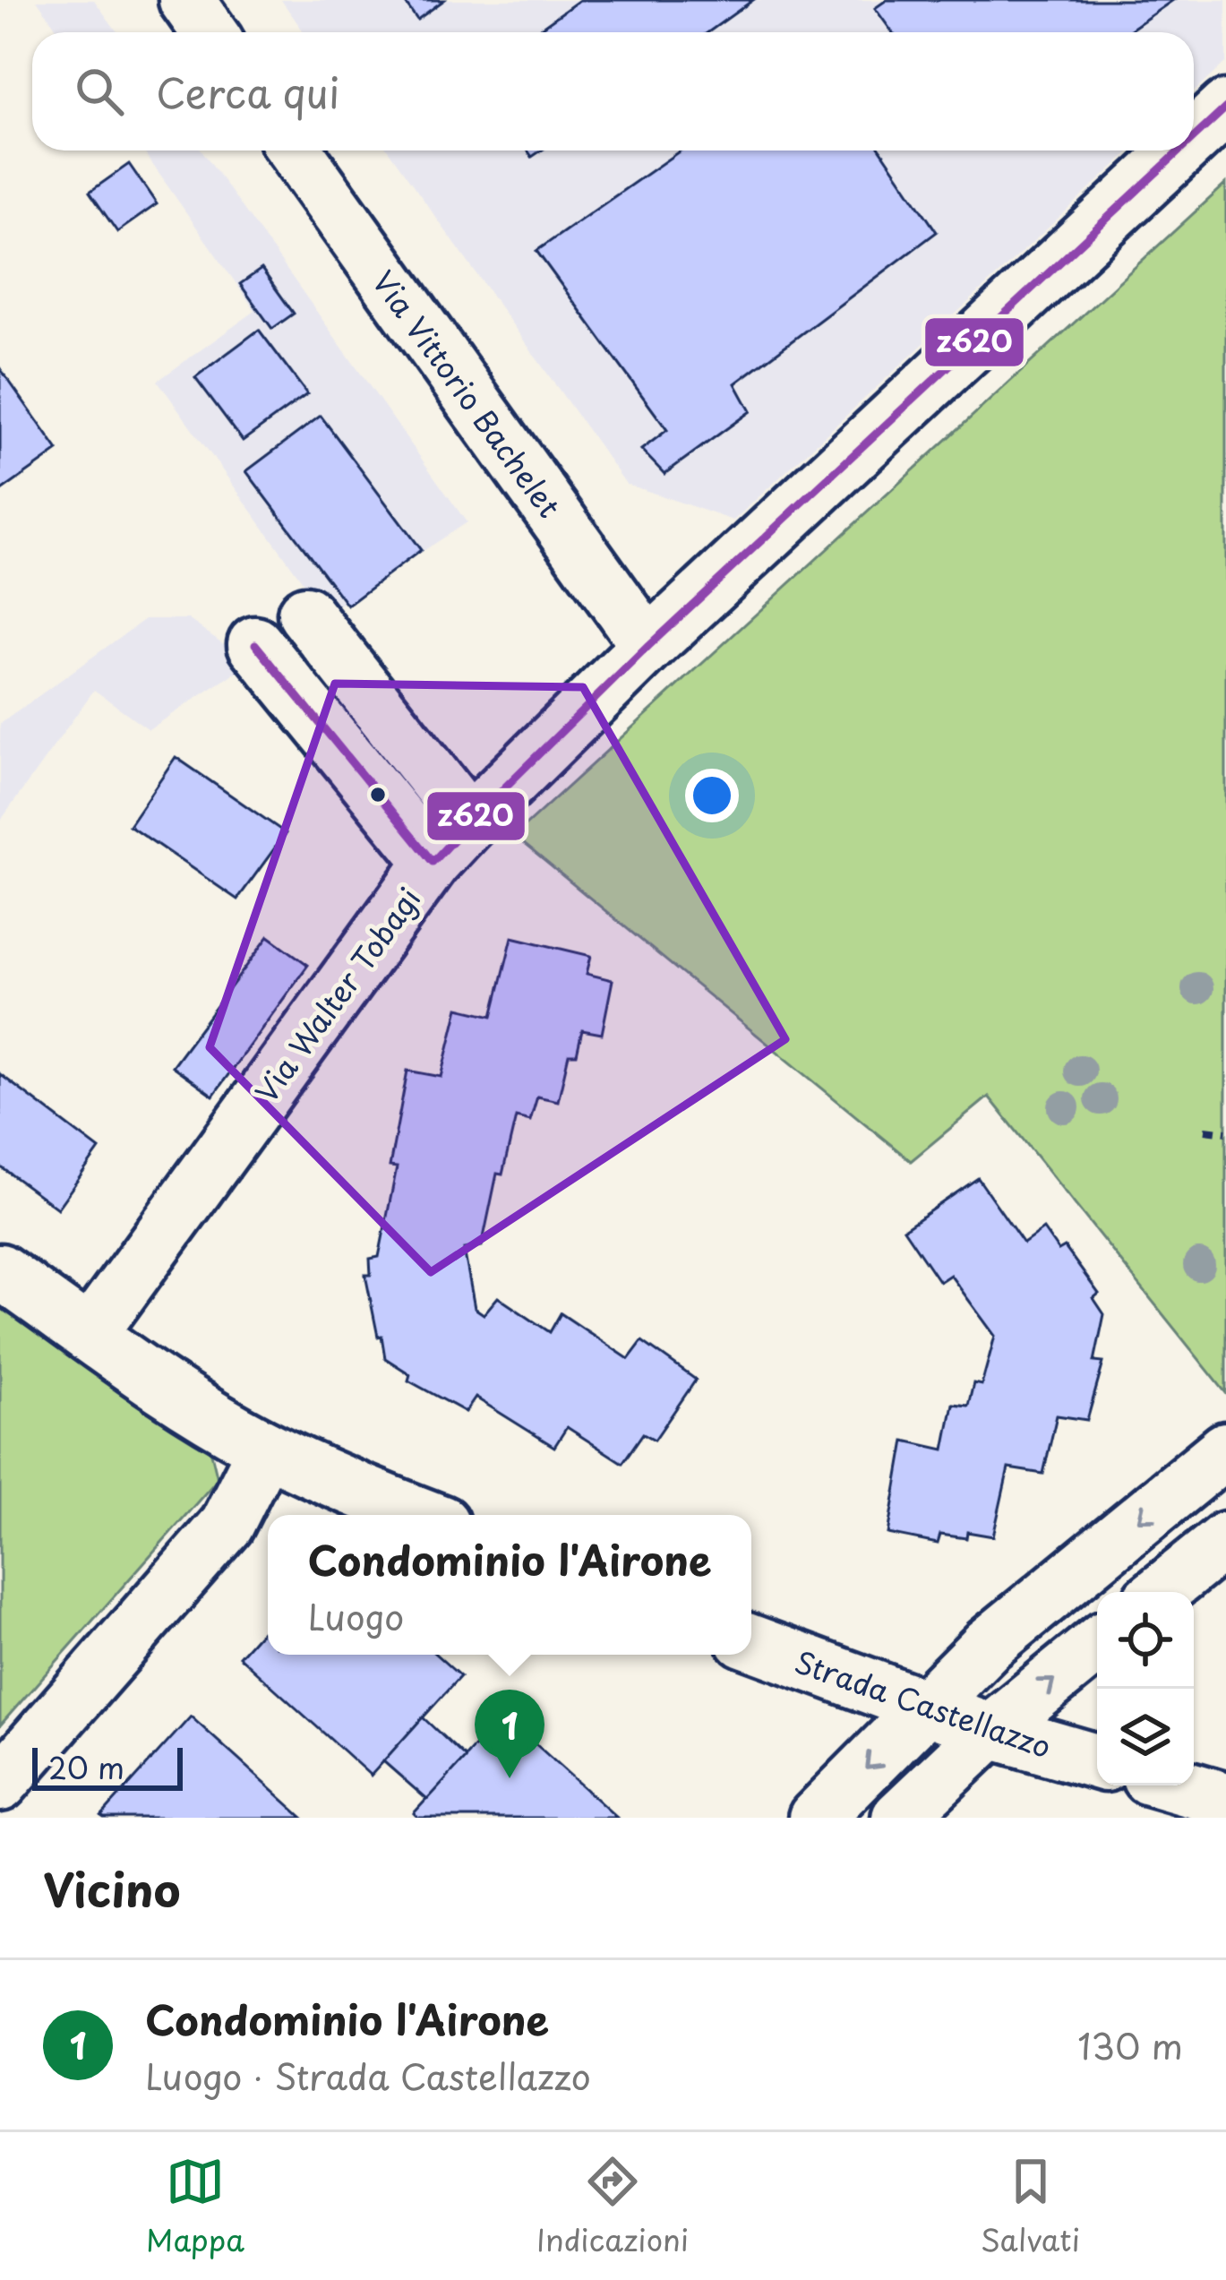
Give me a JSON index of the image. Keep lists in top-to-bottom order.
{
  "streets": {
    "street": ["Via Vittorio Bachelet", "Via Walter Tobagi", "Strada Castellazzo"]
  },
  "crossings": [
    ["Via Vittorio Bachelet", "Via Walter Tobagi"]
  ],
  "lines": ["transit line z620"],
  "scale_bar": "20 m",
  "page": {
    "search": "Cerca qui",
    "popup": ["Condominio l'Airone", "Luogo"],
    "pins": "1",
    "scale": "20 m",
    "heading": "Vicino",
    "list": [
      {
        "mark": "1",
        "name": "Condominio l'Airone",
        "note": "Luogo · Strada Castellazzo",
        "value": "130 m"
      }
    ],
    "nav": ["Mappa", "Indicazioni", "Salvati"]
  }
}
